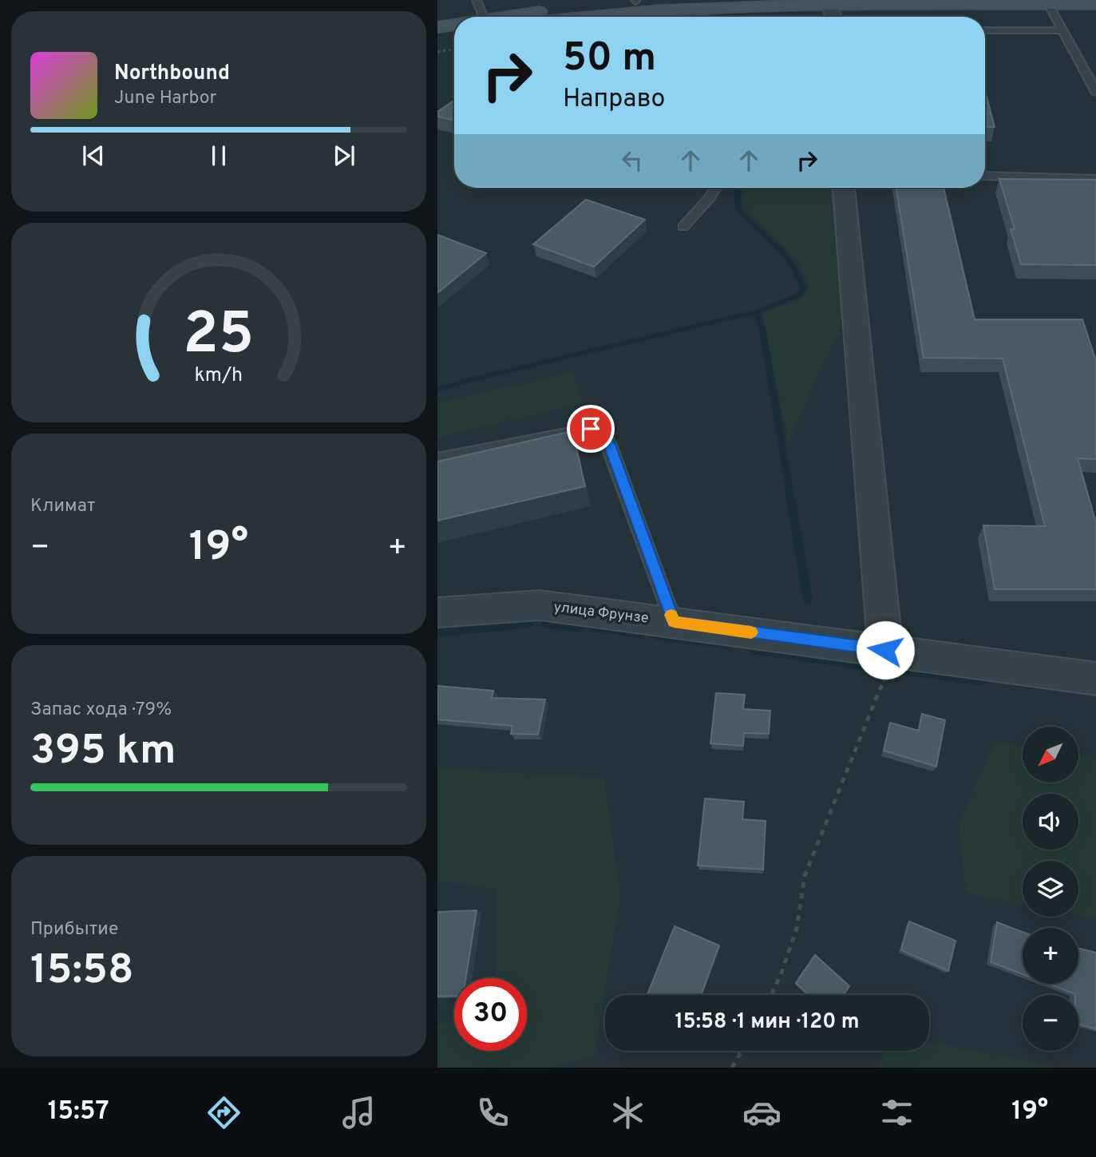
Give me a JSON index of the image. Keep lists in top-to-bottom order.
{
  "streets": {
    "street": ["улица Фрунзе"]
  },
  "north": "bottom left",
  "page": {
    "turn": ["50 m", "Направо"],
    "song": ["Northbound", "June Harbor"],
    "tile": [
      "Климат",
      ["Запас хода · 79%", "395 km"],
      ["Прибытие", "15:58"]
    ],
    "heat": ["−", "19°", "+"],
    "map_buttons": ["+", "−"],
    "limit": "30",
    "trip": "15:58 · 1 мин · 120 m",
    "tabs": ["15:57", "19°"],
    "gauge": ["25", "km/h"]
  }
}
